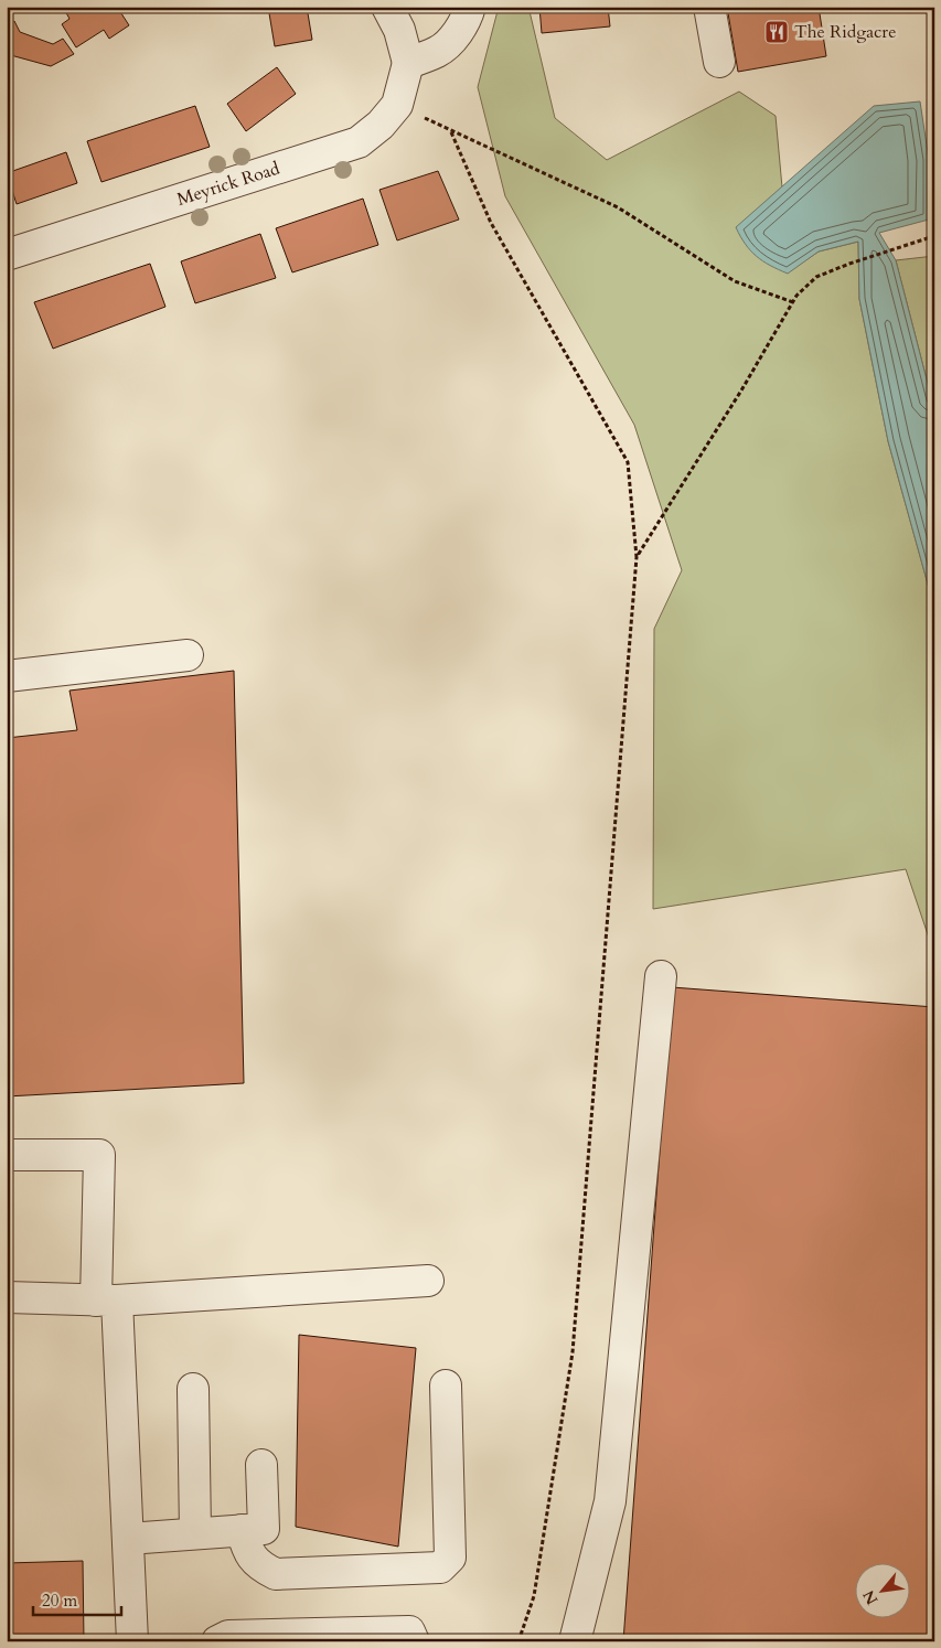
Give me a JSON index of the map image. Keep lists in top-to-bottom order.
{
  "streets": {
    "street": ["Meyrick Road"]
  },
  "places": {
    "restaurant": ["The Ridgacre"]
  },
  "scale_bar": "20 m",
  "north": "bottom left"
}
